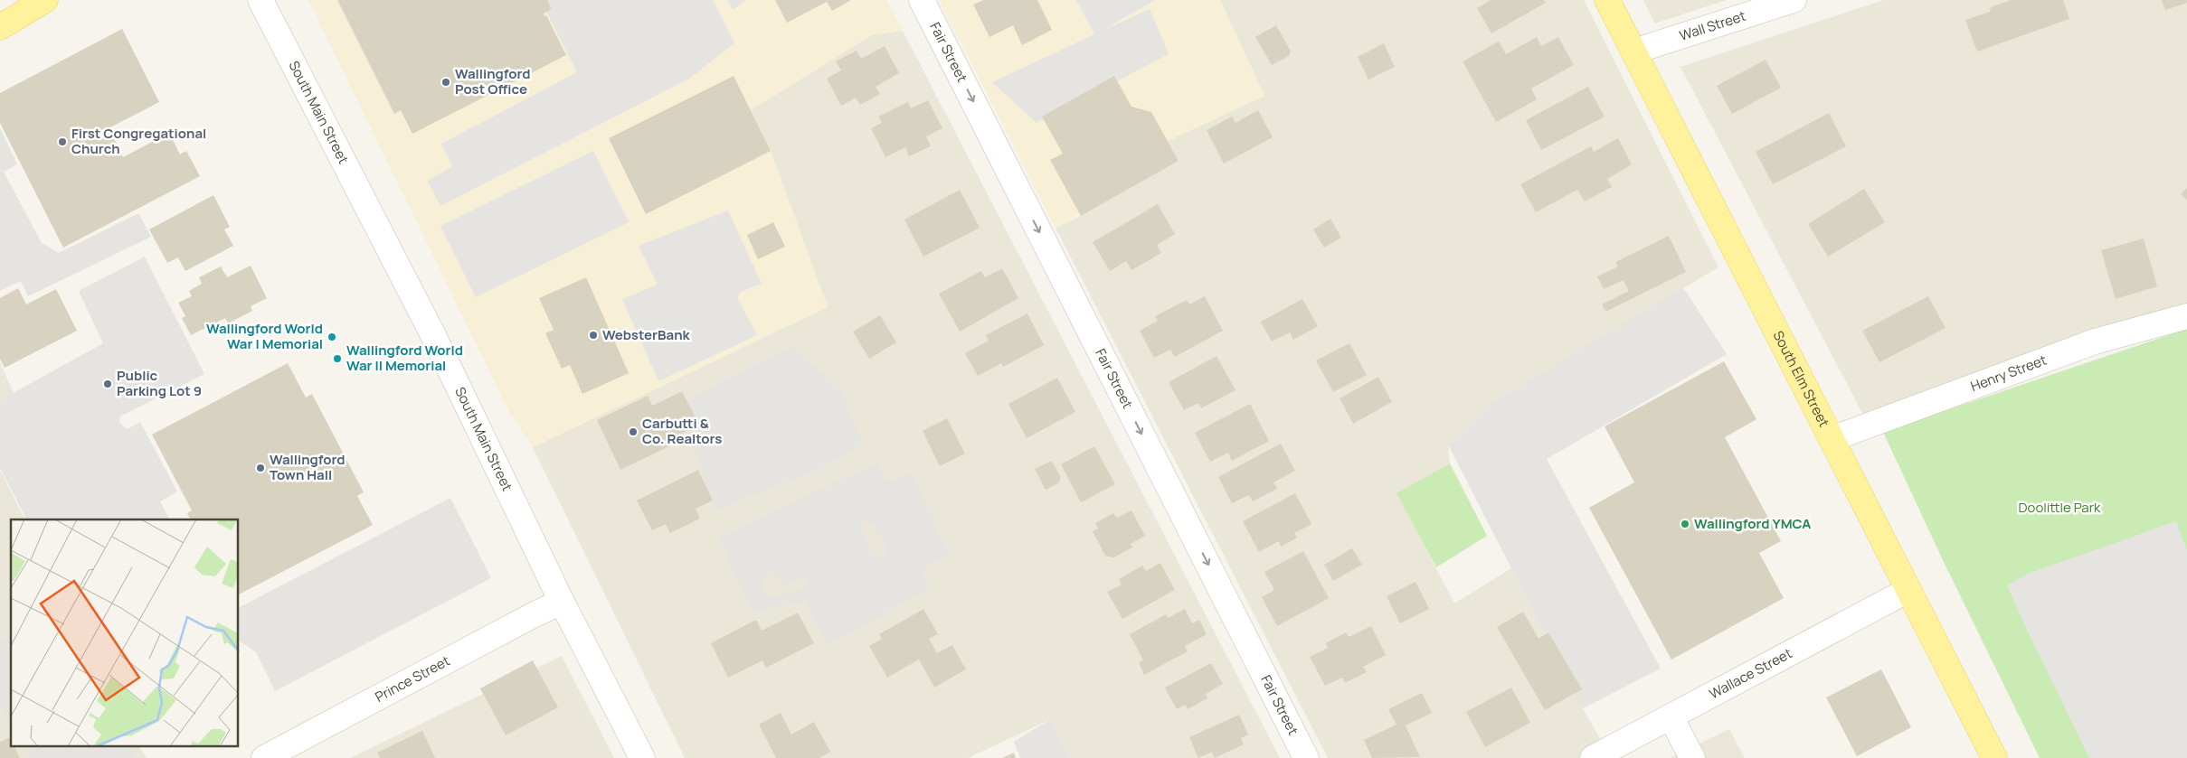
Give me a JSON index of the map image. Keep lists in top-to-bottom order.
{
  "streets": {
    "main road": ["South Elm Street"],
    "street": [
      "Wall Street",
      "Fair Street",
      "South Main Street",
      "Henry Street",
      "Wallace Street",
      "Prince Street"
    ]
  },
  "crossings": [
    ["Wall Street", "South Elm Street"],
    ["South Main Street", "Prince Street"],
    ["Henry Street", "South Elm Street"],
    ["South Elm Street", "Wallace Street"]
  ],
  "one_way": ["Fair Street"],
  "parks": ["Doolittle Park"],
  "places": [
    "Wallingford Post Office",
    "First Congregational Church",
    "WebsterBank",
    "Wallingford World War I Memorial",
    "Wallingford World War II Memorial",
    "Public Parking Lot 9",
    "Carbutti & Co. Realtors",
    "Wallingford Town Hall",
    "Wallingford YMCA"
  ]
}
